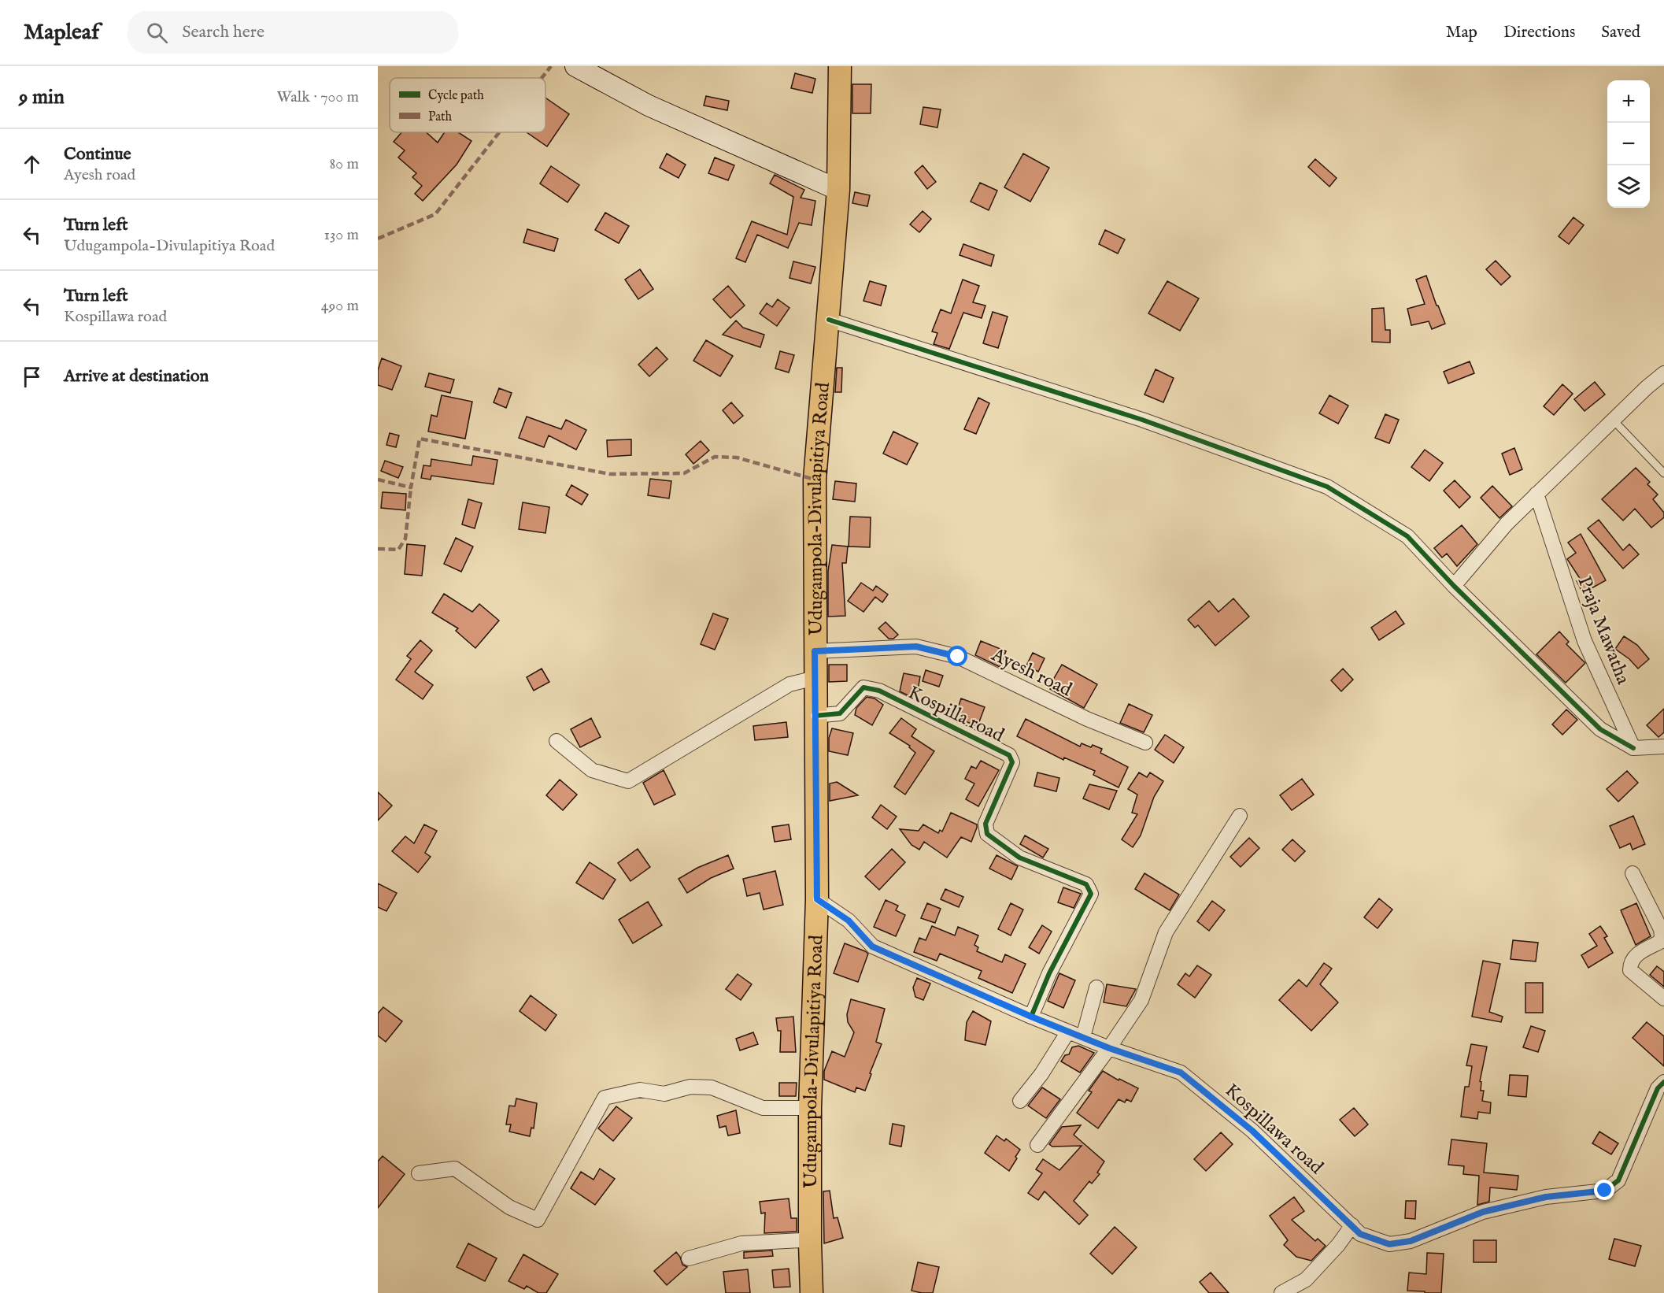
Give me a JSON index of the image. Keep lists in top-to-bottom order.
{
  "streets": {
    "main road": ["Udugampola-Divulapitiya Road"],
    "street": [
      "Praja Mawatha",
      "Ayesh road",
      "Kospilla road",
      "Kospillawa road"
    ]
  },
  "crossings": [
    ["Udugampola-Divulapitiya Road", "Ayesh road"],
    ["Udugampola-Divulapitiya Road", "Kospilla road"],
    ["Udugampola-Divulapitiya Road", "Kospillawa road"],
    ["Kospilla road", "Kospillawa road"]
  ],
  "legend": ["Cycle path", "Path"],
  "page": {
    "header": "Mapleaf",
    "search": "Search here",
    "nav": ["Map", "Directions", "Saved"],
    "heading": ["9 min", "Walk · 700 m"],
    "map_buttons": ["+", "−"],
    "list": [
      ["Continue", "Ayesh road", "80 m"],
      ["Turn left", "Udugampola-Divulapitiya Road", "130 m"],
      ["Turn left", "Kospillawa road", "490 m"],
      "Arrive at destination"
    ]
  }
}
